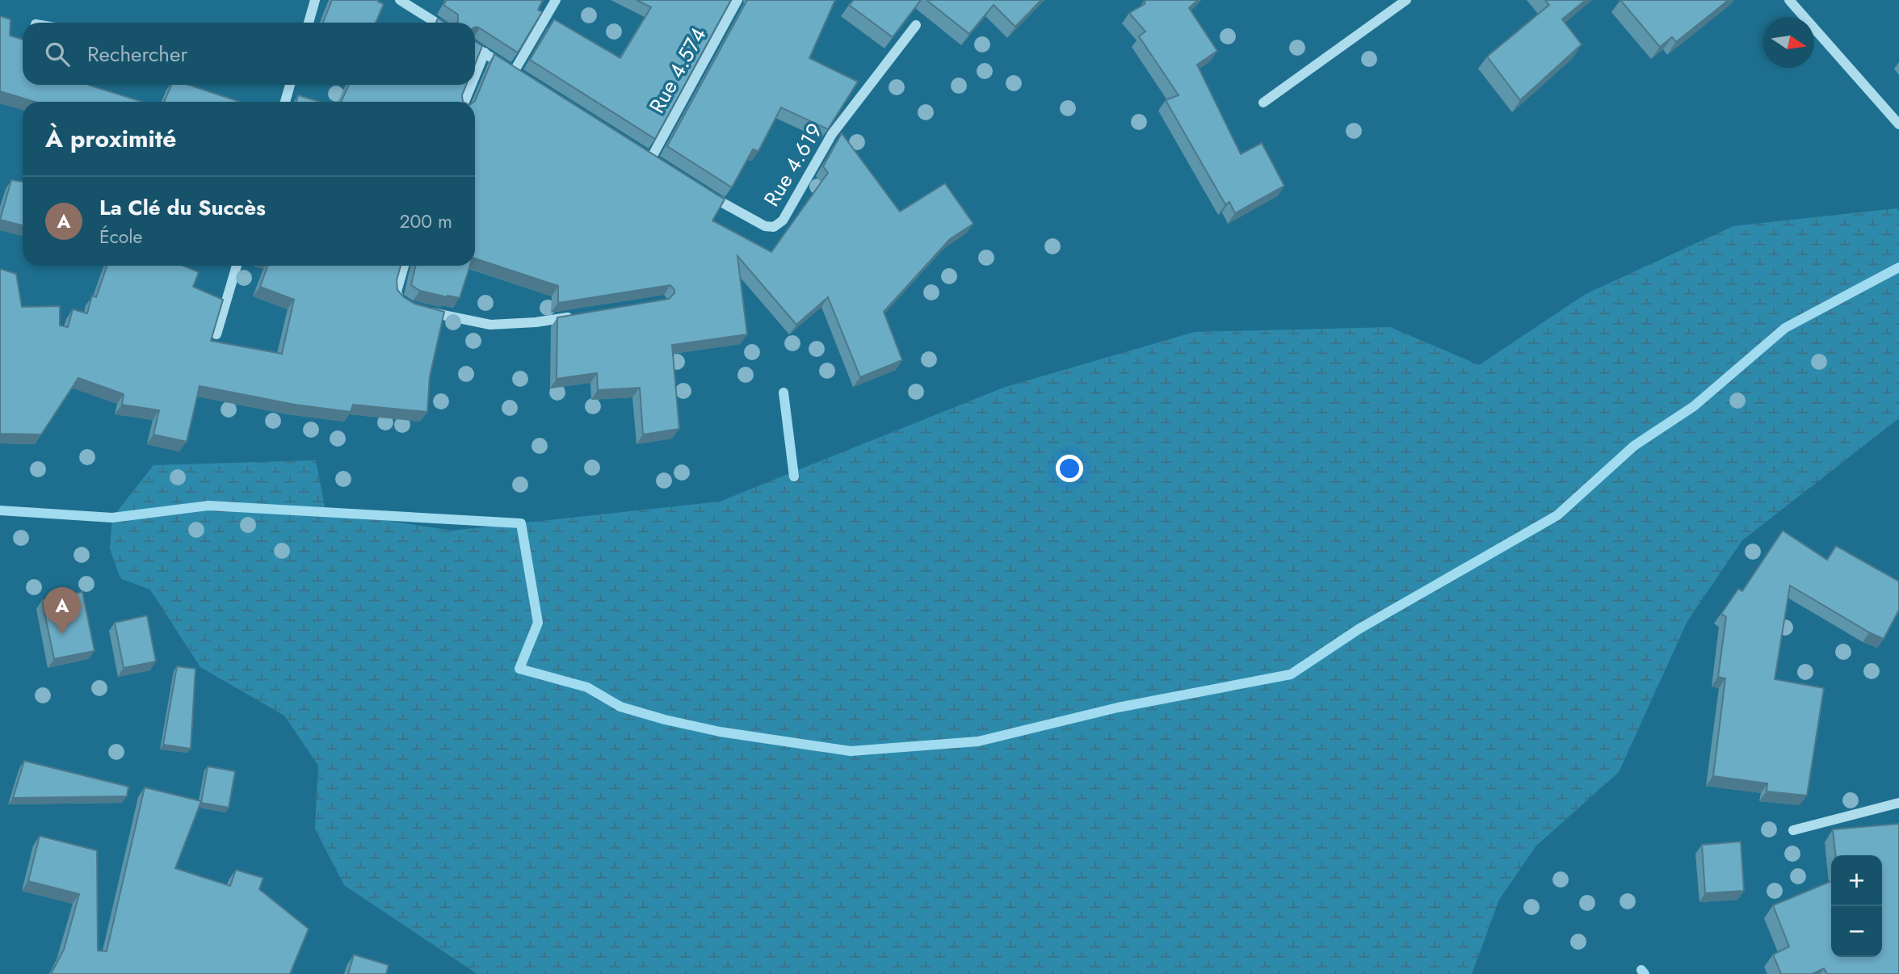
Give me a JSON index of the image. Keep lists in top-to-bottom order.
{
  "streets": {
    "street": ["Rue 4.574", "Rue 4.619"]
  },
  "north": "right",
  "page": {
    "search": "Rechercher",
    "heading": "À proximité",
    "list": [
      {
        "mark": "A",
        "name": "La Clé du Succès",
        "note": "École",
        "value": "200 m"
      }
    ],
    "pins": "A",
    "map_buttons": ["+", "−"]
  }
}
